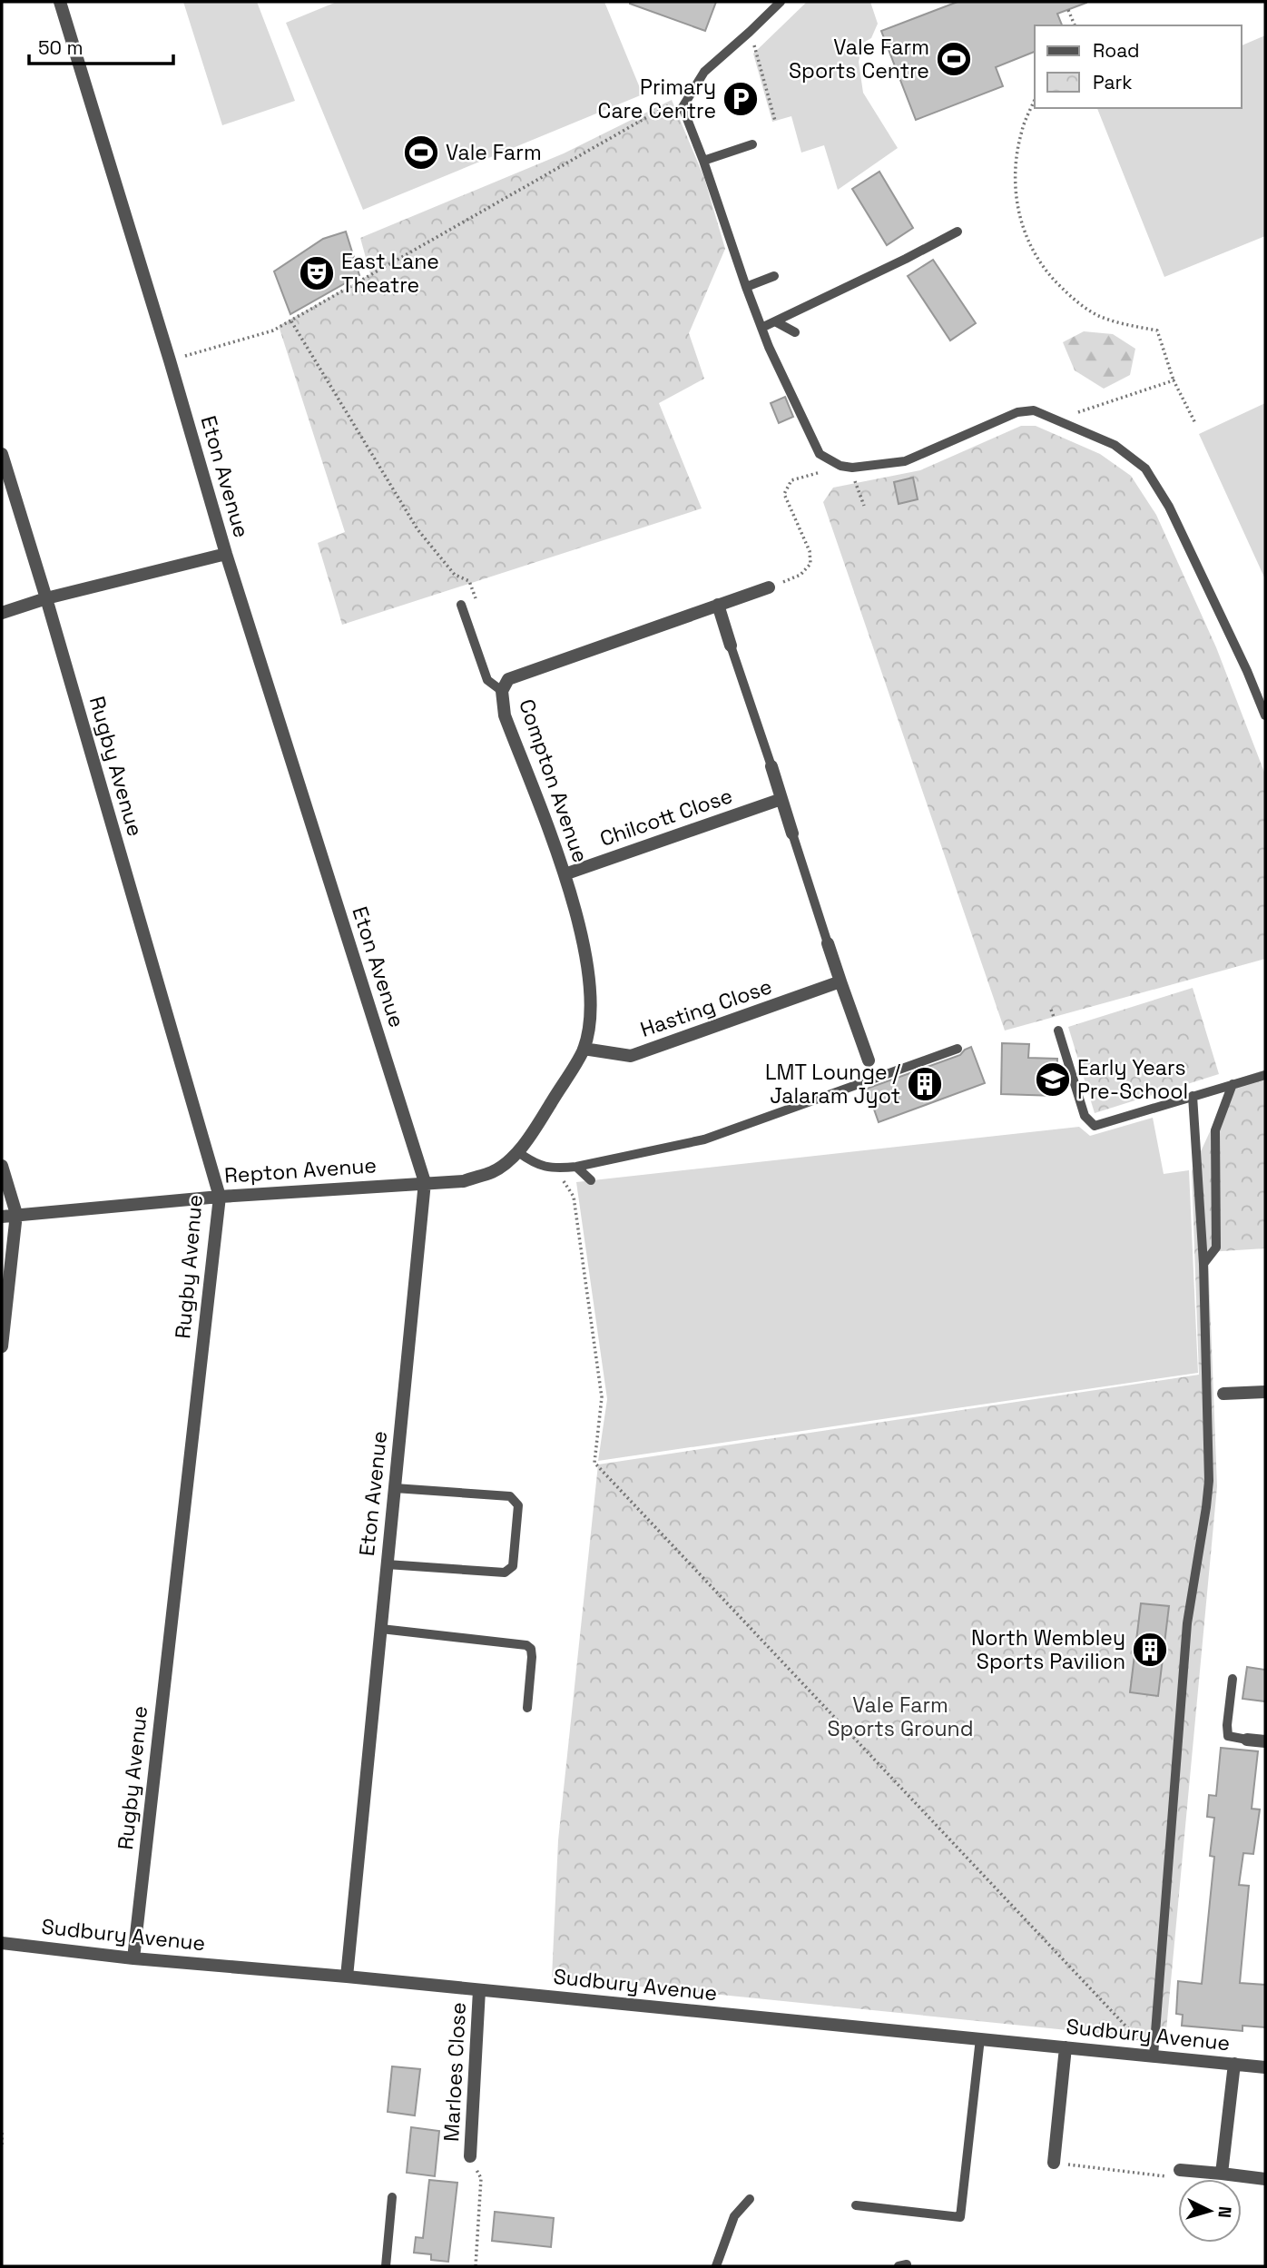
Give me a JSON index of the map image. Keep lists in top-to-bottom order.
{
  "streets": {
    "street": [
      "Eton Avenue",
      "Rugby Avenue",
      "Compton Avenue",
      "Chilcott Close",
      "Hasting Close",
      "Repton Avenue",
      "Sudbury Avenue",
      "Marloes Close"
    ]
  },
  "crossings": [
    ["Eton Avenue", "Repton Avenue"],
    ["Eton Avenue", "Sudbury Avenue"],
    ["Rugby Avenue", "Repton Avenue"],
    ["Rugby Avenue", "Sudbury Avenue"],
    ["Compton Avenue", "Chilcott Close"],
    ["Compton Avenue", "Hasting Close"],
    ["Compton Avenue", "Repton Avenue"],
    ["Sudbury Avenue", "Marloes Close"]
  ],
  "parks": ["Vale Farm Sports Ground"],
  "places": {
    "sports": ["Vale Farm Sports Centre", "Vale Farm"],
    "parking": ["Primary Care Centre"],
    "theatre": ["East Lane Theatre"],
    "school or university": ["Early Years Pre-School"],
    "building": ["LMT Lounge / Jalaram Jyot", "North Wembley Sports Pavilion"]
  },
  "legend": ["Road", "Park"],
  "scale_bar": "50 m",
  "north": "right"
}
